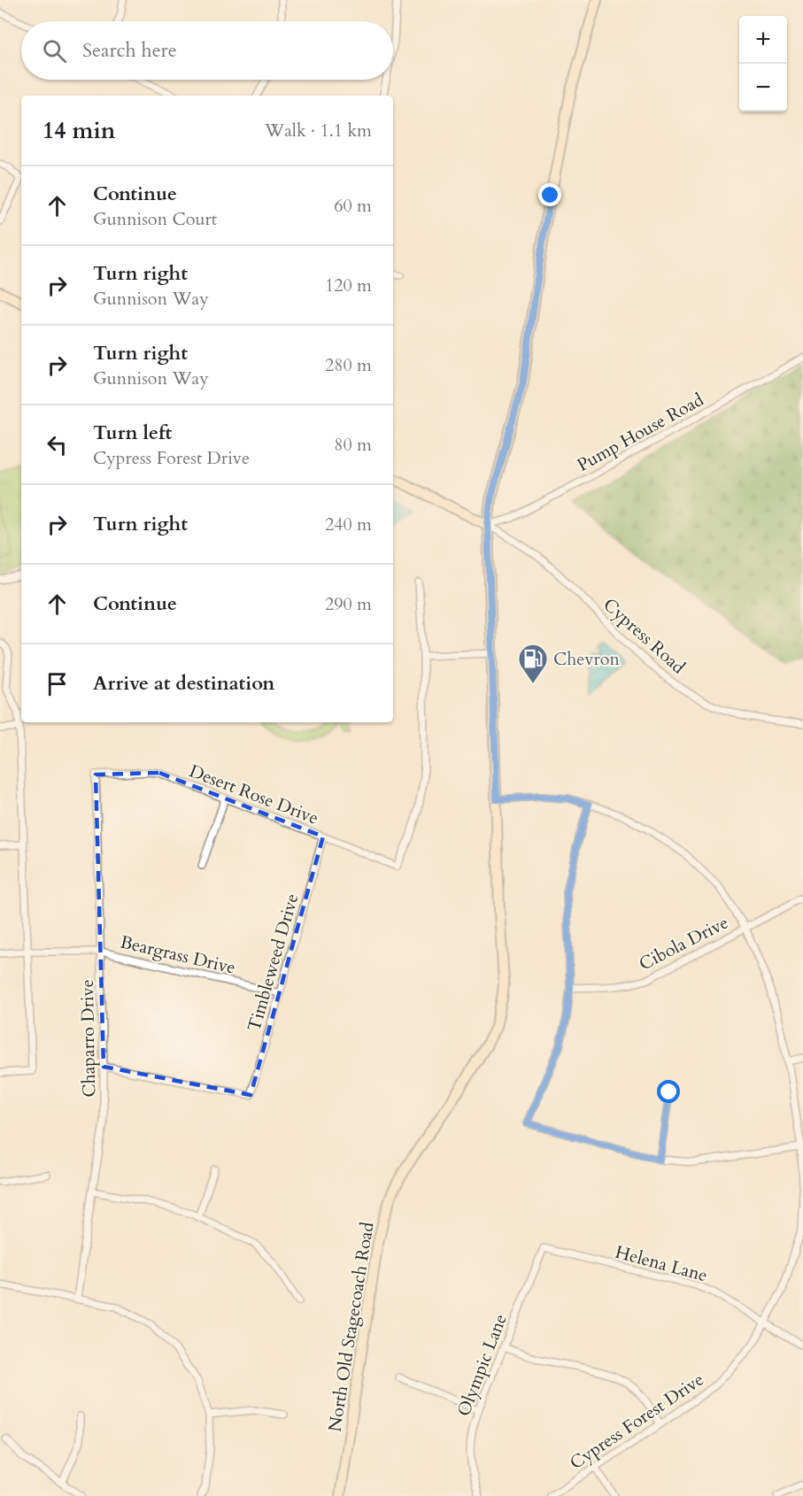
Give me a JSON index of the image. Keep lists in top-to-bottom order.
{
  "streets": {
    "street": [
      "Pump House Road",
      "Cypress Road",
      "Desert Rose Drive",
      "Cibola Drive",
      "Beargrass Drive",
      "Timbleweed Drive",
      "Chaparro Drive",
      "Helena Lane",
      "North Old Stagecoach Road",
      "Olympic Lane",
      "Cypress Forest Drive"
    ]
  },
  "crossings": [
    ["Pump House Road", "Cypress Road"],
    ["Pump House Road", "North Old Stagecoach Road"],
    ["Cypress Road", "North Old Stagecoach Road"],
    ["Desert Rose Drive", "Timbleweed Drive"],
    ["Desert Rose Drive", "Chaparro Drive"],
    ["Beargrass Drive", "Timbleweed Drive"],
    ["Beargrass Drive", "Chaparro Drive"],
    ["Timbleweed Drive", "Chaparro Drive"],
    ["Helena Lane", "Olympic Lane"],
    ["Helena Lane", "Cypress Forest Drive"]
  ],
  "places": {
    "fuel station": ["Chevron"]
  },
  "page": {
    "map_buttons": ["+", "−"],
    "search": "Search here",
    "heading": ["14 min", "Walk · 1.1 km"],
    "list": [
      ["Continue", "Gunnison Court", "60 m"],
      ["Turn right", "Gunnison Way", "120 m"],
      ["Turn right", "Gunnison Way", "280 m"],
      ["Turn left", "Cypress Forest Drive", "80 m"],
      ["Turn right", "240 m"],
      ["Continue", "290 m"],
      "Arrive at destination"
    ]
  }
}
